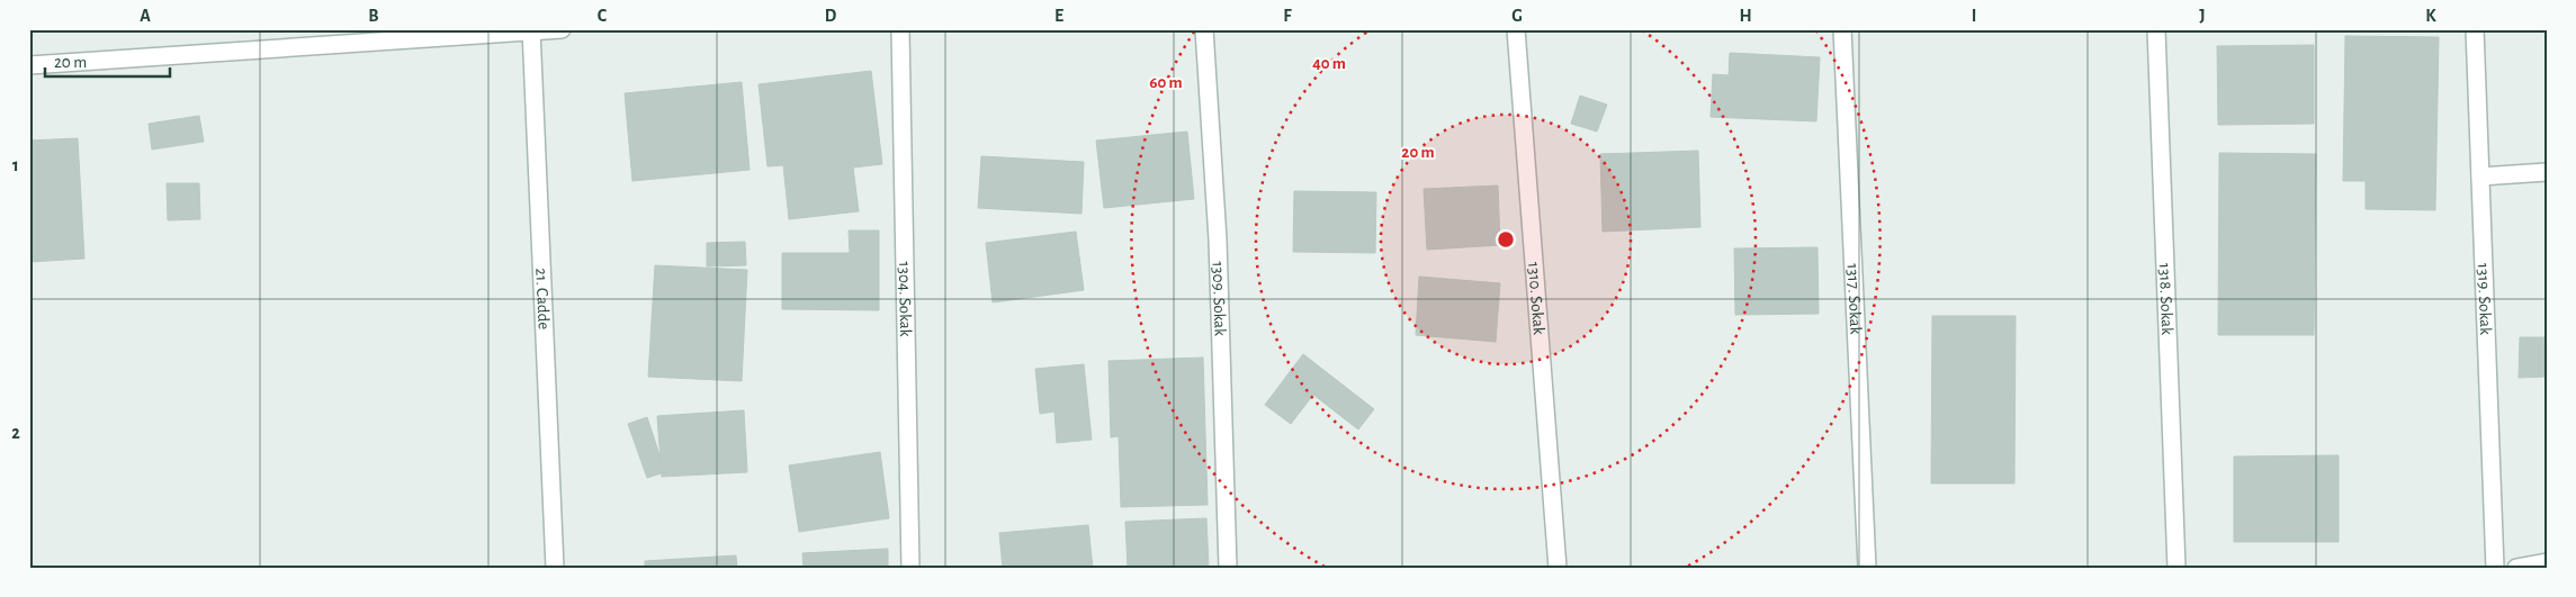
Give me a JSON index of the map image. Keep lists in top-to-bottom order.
{
  "streets": {
    "street": [
      "21. Cadde",
      "1309. Sokak",
      "1319. Sokak",
      "1304. Sokak",
      "1310. Sokak",
      "1317. Sokak",
      "1318. Sokak"
    ]
  },
  "scale_bar": "20 m",
  "grid": {
    "columns": [
      "A",
      "B",
      "C",
      "D",
      "E",
      "F",
      "G",
      "H",
      "I",
      "J",
      "K"
    ],
    "rows": ["1", "2"]
  },
  "rings": ["40 m", "60 m", "20 m"]
}
